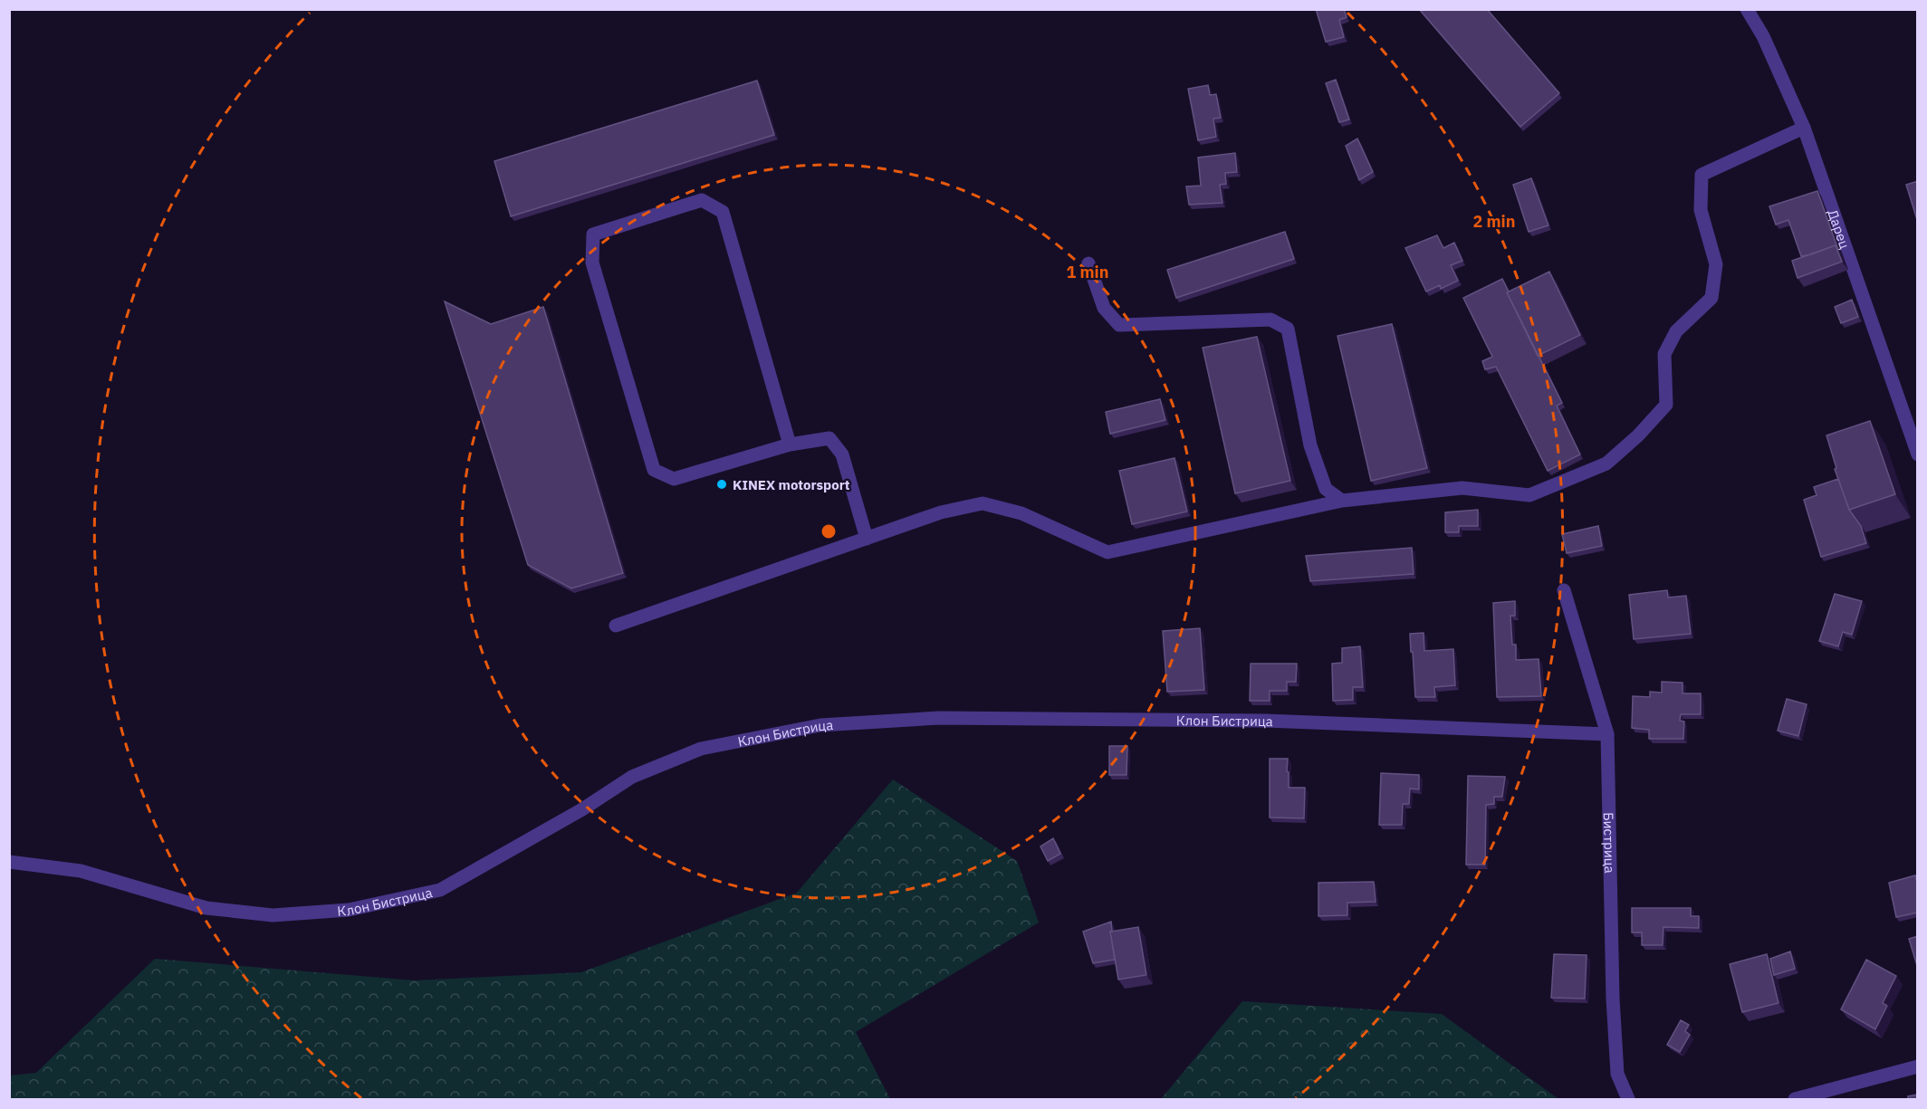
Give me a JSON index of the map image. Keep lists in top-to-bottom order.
{
  "streets": {
    "street": ["Дарец", "Клон Бистрица", "Бистрица"]
  },
  "crossings": [
    ["Клон Бистрица", "Бистрица"]
  ],
  "places": ["KINEX motorsport"],
  "rings": ["2 min", "1 min"]
}
